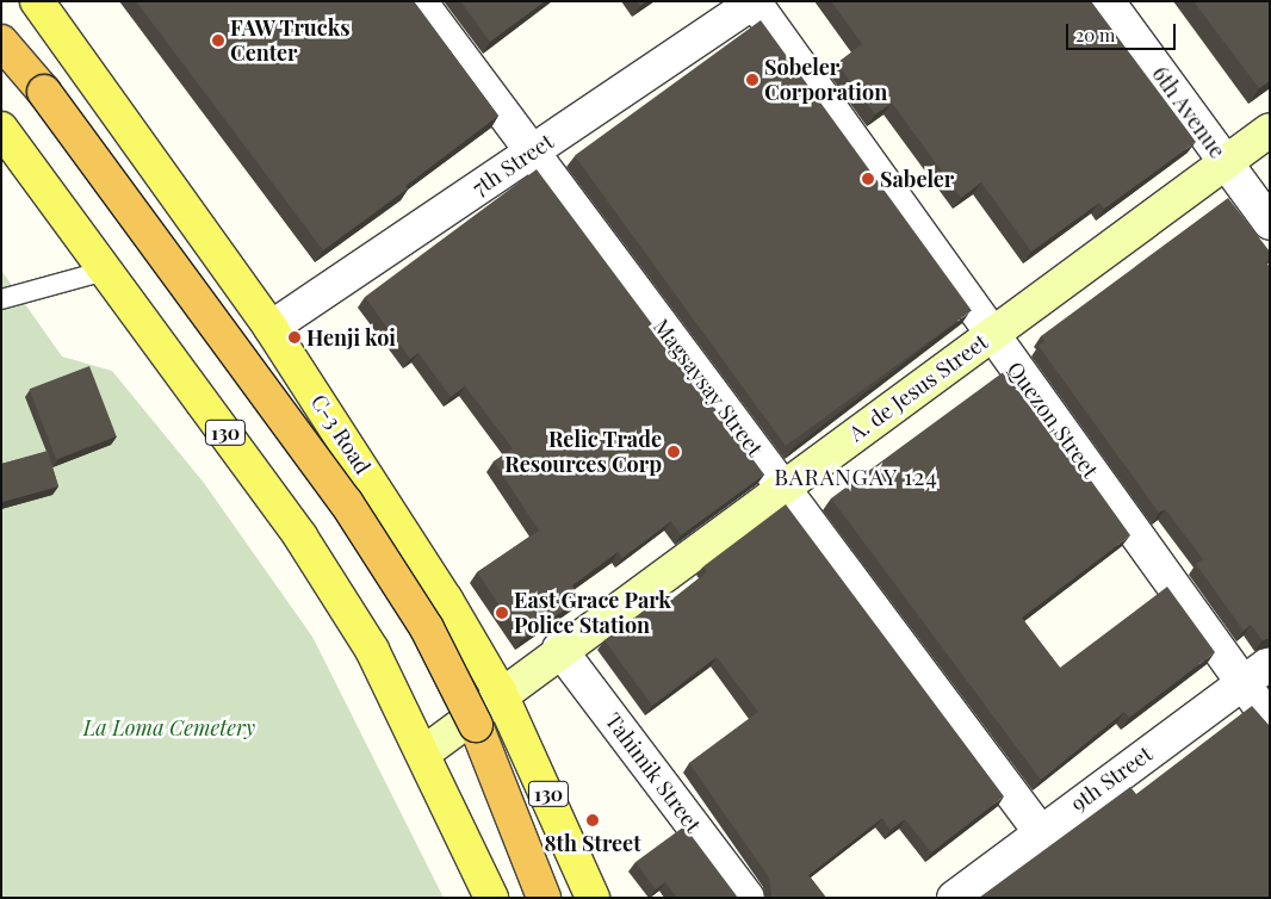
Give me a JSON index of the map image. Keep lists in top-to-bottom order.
{
  "streets": {
    "main road": ["A. de Jesus Street", "130", "C-3 Road"],
    "street": [
      "6th Avenue",
      "7th Street",
      "Magsaysay Street",
      "Quezon Street",
      "Tahimik Street",
      "9th Street"
    ]
  },
  "crossings": [
    ["6th Avenue", "A. de Jesus Street"],
    ["7th Street", "Magsaysay Street"],
    ["7th Street", "Quezon Street"],
    ["7th Street", "C-3 Road"],
    ["Magsaysay Street", "A. de Jesus Street"],
    ["Magsaysay Street", "9th Street"],
    ["A. de Jesus Street", "Quezon Street"],
    ["A. de Jesus Street", "130"],
    ["A. de Jesus Street", "C-3 Road"],
    ["A. de Jesus Street", "Tahimik Street"],
    ["Quezon Street", "9th Street"]
  ],
  "districts": ["BARANGAY 124"],
  "parks": ["La Loma Cemetery"],
  "places": [
    "FAW Trucks Center",
    "Sobeler Corporation",
    "Sabeler",
    "Henji koi",
    "Relic Trade Resources Corp",
    "East Grace Park Police Station",
    "8th Street"
  ],
  "scale_bar": "20 m"
}
